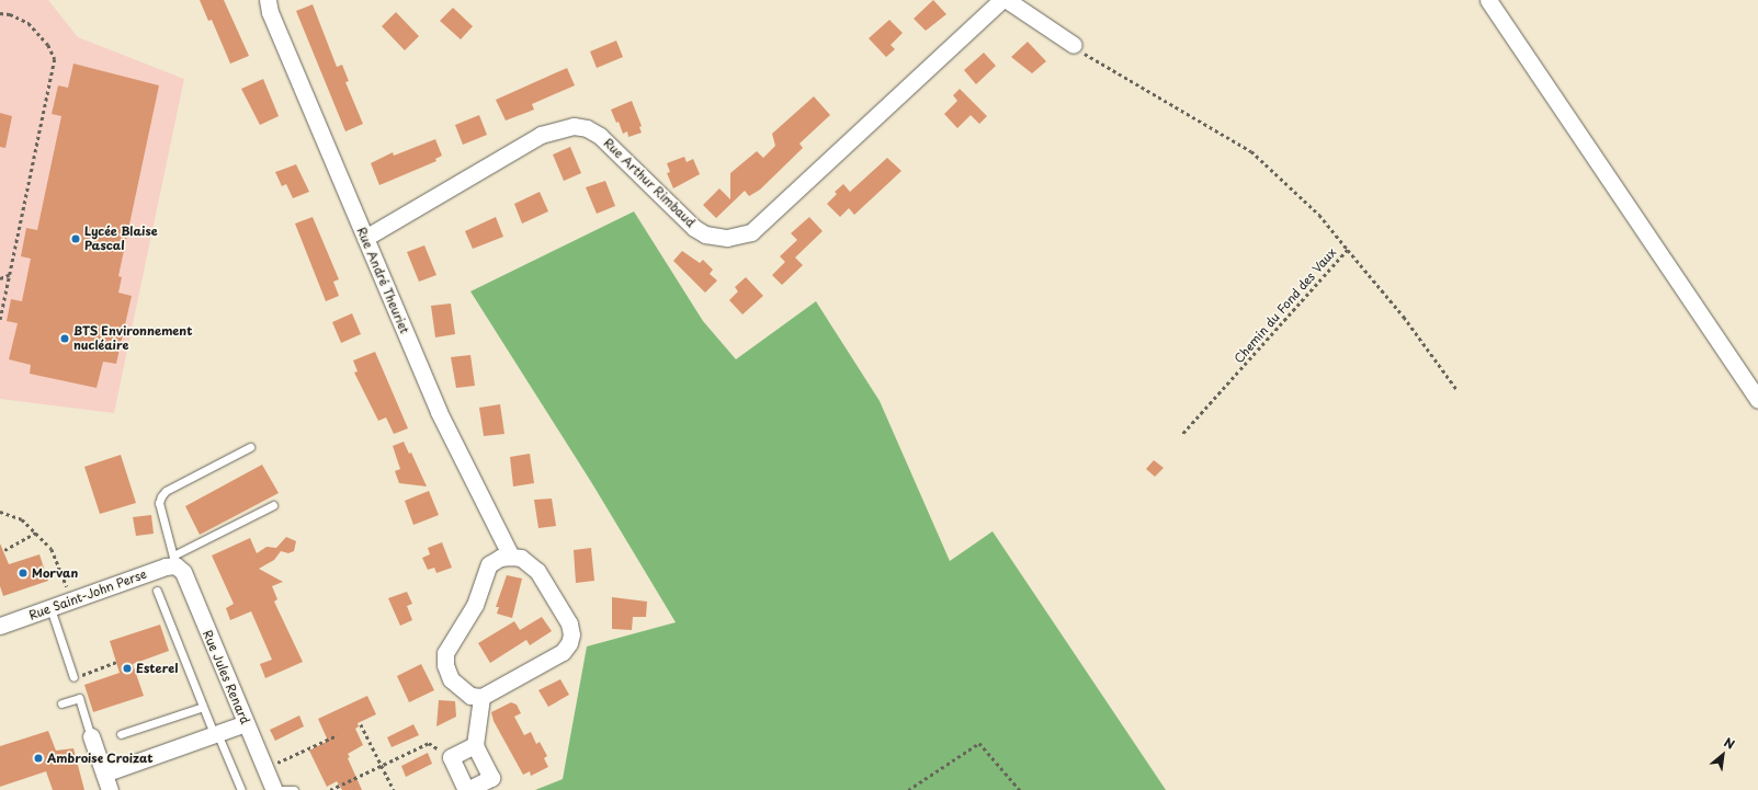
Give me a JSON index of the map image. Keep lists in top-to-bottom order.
{
  "streets": {
    "street": [
      "Rue Arthur Rimbaud",
      "Rue André Theuriet",
      "Rue Saint-John Perse",
      "Rue Jules Renard"
    ],
    "path": ["Chemin du Fond des Vaux"]
  },
  "crossings": [
    ["Rue Arthur Rimbaud", "Rue André Theuriet"],
    ["Rue Saint-John Perse", "Rue Jules Renard"]
  ],
  "places": [
    "Lycée Blaise Pascal",
    "BTS Environnement nucléaire",
    "Morvan",
    "Esterel",
    "Ambroise Croizat"
  ],
  "north": "top right"
}
